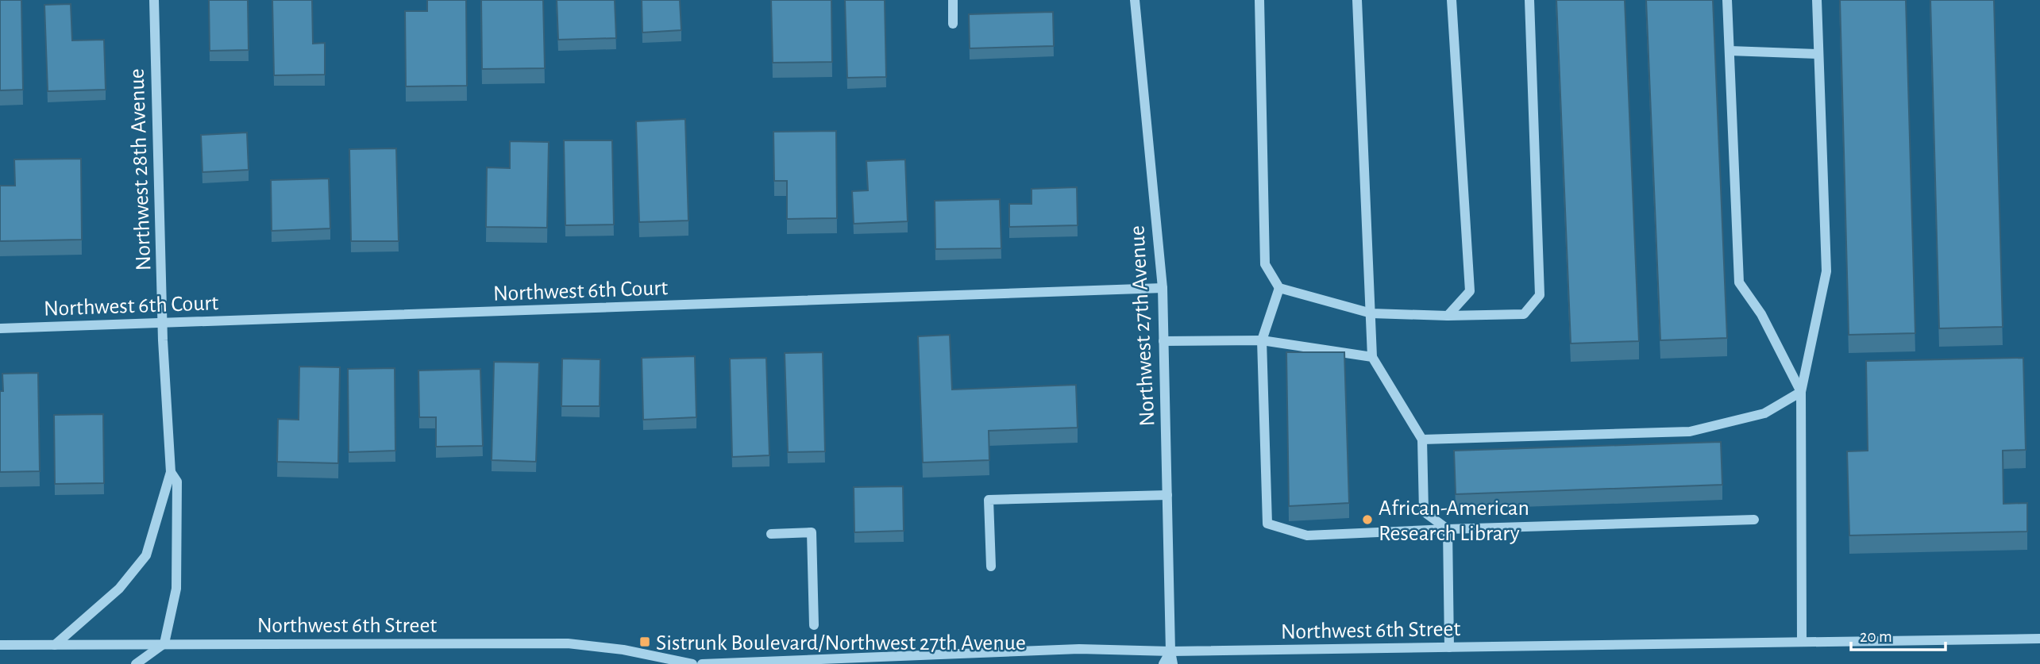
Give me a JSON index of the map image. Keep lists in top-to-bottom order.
{
  "streets": {
    "street": [
      "Northwest 28th Avenue",
      "Northwest 6th Court",
      "Northwest 27th Avenue",
      "Northwest 6th Street"
    ]
  },
  "crossings": [
    ["Northwest 28th Avenue", "Northwest 6th Court"],
    ["Northwest 28th Avenue", "Northwest 6th Street"],
    ["Northwest 6th Court", "Northwest 27th Avenue"],
    ["Northwest 27th Avenue", "Northwest 6th Street"]
  ],
  "places": {
    "other": ["African-American Research Library"],
    "transit": ["Sistrunk Boulevard/Northwest 27th Avenue"]
  },
  "scale_bar": "20 m"
}
